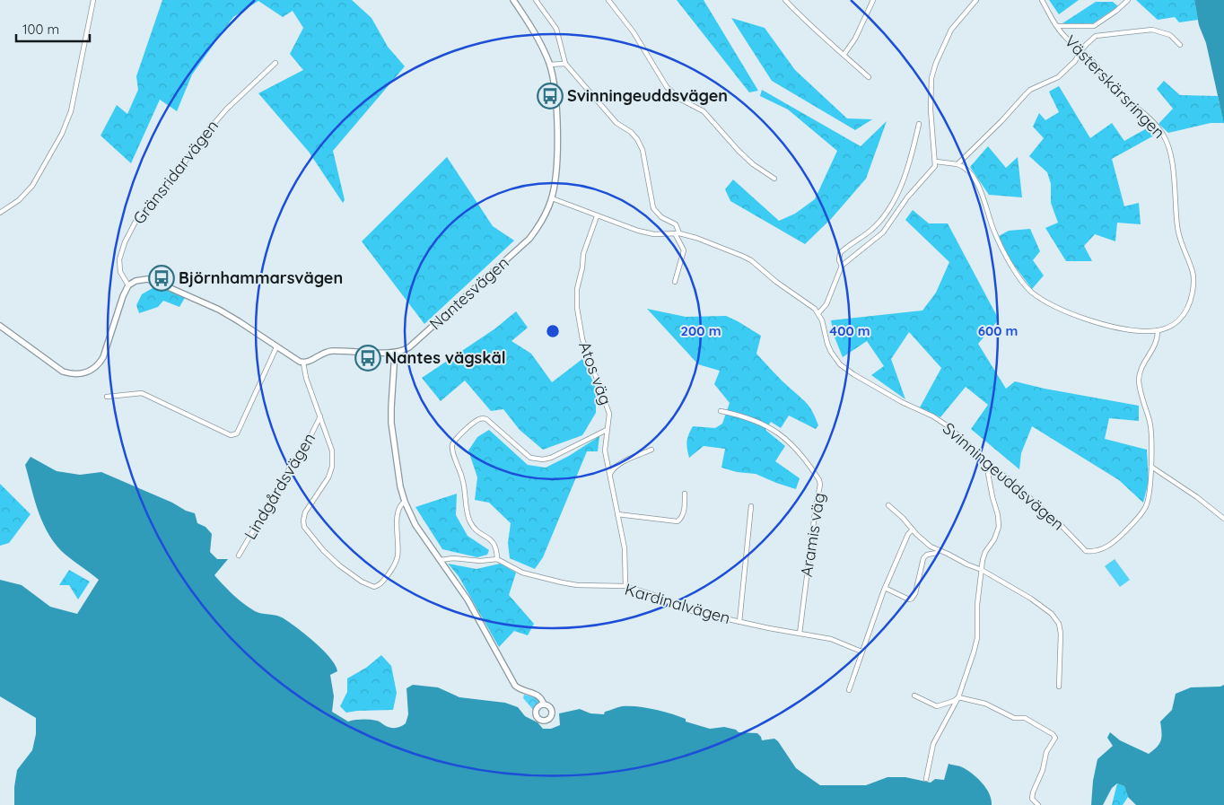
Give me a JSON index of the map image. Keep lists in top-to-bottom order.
{
  "streets": {
    "street": [
      "Västerskärsringen",
      "Gränsridarvägen",
      "Nantesvägen",
      "Atos väg",
      "Svinningeuddsvägen",
      "Lindgårdsvägen",
      "Aramis väg",
      "Kardinalvägen"
    ]
  },
  "crossings": [
    ["Västerskärsringen", "Svinningeuddsvägen"],
    ["Atos väg", "Kardinalvägen"],
    ["Aramis väg", "Kardinalvägen"]
  ],
  "places": {
    "bus stop": ["Svinningeuddsvägen", "Björnhammarsvägen", "Nantes vägskäl"]
  },
  "scale_bar": "100 m",
  "rings": ["200 m", "400 m", "600 m"]
}
